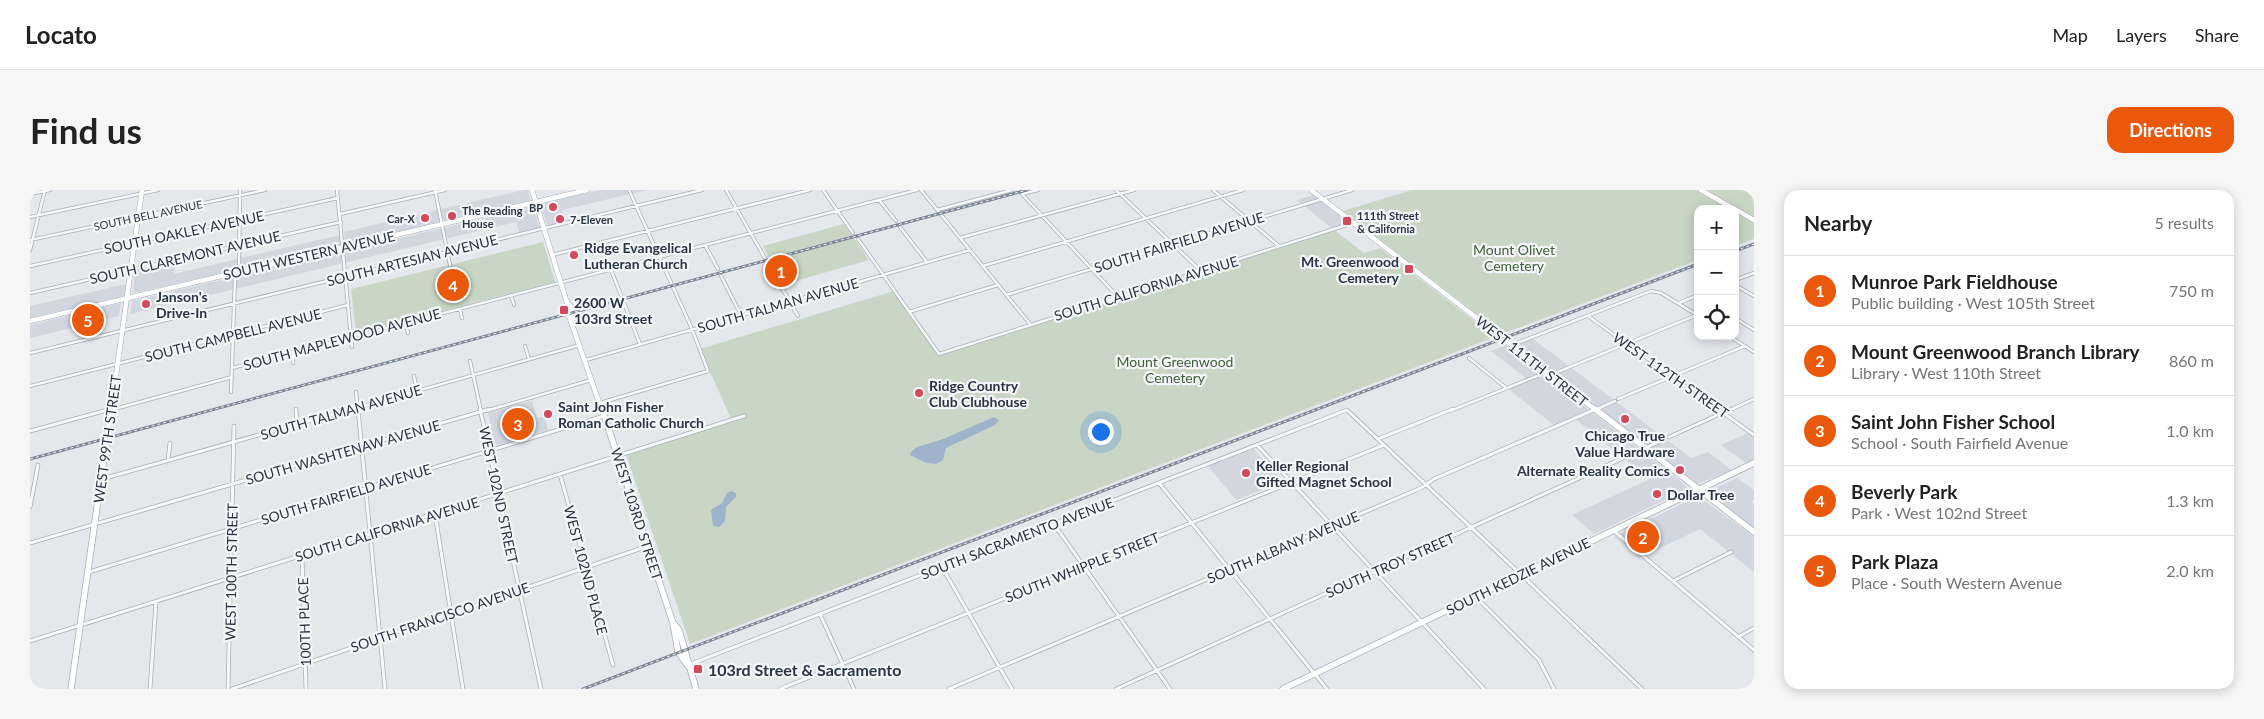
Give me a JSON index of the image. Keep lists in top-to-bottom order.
{
  "streets": {
    "main road": [
      "SOUTH WESTERN AVENUE",
      "WEST 111TH STREET",
      "WEST 99TH STREET",
      "WEST 103RD STREET",
      "SOUTH KEDZIE AVENUE"
    ],
    "street": [
      "SOUTH BELL AVENUE",
      "SOUTH OAKLEY AVENUE",
      "SOUTH FAIRFIELD AVENUE",
      "SOUTH CLAREMONT AVENUE",
      "SOUTH ARTESIAN AVENUE",
      "SOUTH CALIFORNIA AVENUE",
      "SOUTH TALMAN AVENUE",
      "SOUTH CAMPBELL AVENUE",
      "SOUTH MAPLEWOOD AVENUE",
      "WEST 112TH STREET",
      "SOUTH WASHTENAW AVENUE",
      "WEST 102ND STREET",
      "SOUTH SACRAMENTO AVENUE",
      "SOUTH ALBANY AVENUE",
      "SOUTH TROY STREET",
      "SOUTH WHIPPLE STREET",
      "WEST 102ND PLACE",
      "WEST 100TH STREET",
      "SOUTH FRANCISCO AVENUE",
      "100TH PLACE"
    ]
  },
  "crossings": [
    ["SOUTH BELL AVENUE", "WEST 99TH STREET"],
    ["SOUTH OAKLEY AVENUE", "WEST 99TH STREET"],
    ["SOUTH FAIRFIELD AVENUE", "WEST 111TH STREET"],
    ["SOUTH FAIRFIELD AVENUE", "WEST 99TH STREET"],
    ["SOUTH FAIRFIELD AVENUE", "WEST 102ND STREET"],
    ["SOUTH FAIRFIELD AVENUE", "WEST 103RD STREET"],
    ["SOUTH FAIRFIELD AVENUE", "WEST 100TH STREET"],
    ["SOUTH WESTERN AVENUE", "WEST 99TH STREET"],
    ["SOUTH WESTERN AVENUE", "WEST 103RD STREET"],
    ["SOUTH CLAREMONT AVENUE", "WEST 99TH STREET"],
    ["SOUTH ARTESIAN AVENUE", "WEST 99TH STREET"],
    ["SOUTH ARTESIAN AVENUE", "WEST 103RD STREET"],
    ["SOUTH CALIFORNIA AVENUE", "WEST 111TH STREET"],
    ["SOUTH CALIFORNIA AVENUE", "WEST 99TH STREET"],
    ["SOUTH CALIFORNIA AVENUE", "WEST 102ND STREET"],
    ["SOUTH CALIFORNIA AVENUE", "WEST 103RD STREET"],
    ["SOUTH CALIFORNIA AVENUE", "WEST 102ND PLACE"],
    ["SOUTH CALIFORNIA AVENUE", "WEST 100TH STREET"],
    ["SOUTH CALIFORNIA AVENUE", "100TH PLACE"],
    ["SOUTH TALMAN AVENUE", "WEST 99TH STREET"],
    ["SOUTH TALMAN AVENUE", "WEST 102ND STREET"],
    ["SOUTH TALMAN AVENUE", "WEST 103RD STREET"],
    ["SOUTH TALMAN AVENUE", "WEST 100TH STREET"],
    ["SOUTH CAMPBELL AVENUE", "WEST 99TH STREET"],
    ["SOUTH MAPLEWOOD AVENUE", "WEST 99TH STREET"],
    ["SOUTH MAPLEWOOD AVENUE", "WEST 103RD STREET"],
    ["WEST 111TH STREET", "SOUTH ALBANY AVENUE"],
    ["WEST 111TH STREET", "SOUTH TROY STREET"],
    ["WEST 111TH STREET", "SOUTH KEDZIE AVENUE"],
    ["WEST 112TH STREET", "SOUTH ALBANY AVENUE"],
    ["WEST 99TH STREET", "SOUTH WASHTENAW AVENUE"],
    ["SOUTH WASHTENAW AVENUE", "WEST 102ND STREET"],
    ["SOUTH WASHTENAW AVENUE", "WEST 103RD STREET"],
    ["SOUTH WASHTENAW AVENUE", "WEST 100TH STREET"],
    ["WEST 102ND STREET", "SOUTH FRANCISCO AVENUE"],
    ["WEST 103RD STREET", "SOUTH SACRAMENTO AVENUE"],
    ["WEST 103RD STREET", "SOUTH FRANCISCO AVENUE"],
    ["WEST 102ND PLACE", "SOUTH FRANCISCO AVENUE"],
    ["WEST 100TH STREET", "SOUTH FRANCISCO AVENUE"],
    ["SOUTH FRANCISCO AVENUE", "100TH PLACE"]
  ],
  "parks": ["Mount Olivet Cemetery", "Mount Greenwood Cemetery"],
  "places": {
    "other": [
      "BP",
      "The Reading House",
      "Car-X",
      "7-Eleven",
      "Ridge Evangelical Lutheran Church",
      "Janson's Drive-In",
      "Ridge Country Club Clubhouse",
      "Saint John Fisher Roman Catholic Church",
      "Chicago True Value Hardware",
      "Alternate Reality Comics",
      "Keller Regional Gifted Magnet School",
      "Dollar Tree"
    ],
    "transit": [
      "111th Street & California",
      "Mt. Greenwood Cemetery",
      "2600 W 103rd Street",
      "103rd Street & Sacramento"
    ]
  },
  "page": {
    "header": "Locato",
    "nav": ["Map", "Layers", "Share"],
    "buttons": "Directions",
    "title": "Find us",
    "heading": ["Nearby", "5 results"],
    "map_buttons": ["+", "−"],
    "pins": [
      "1",
      "4",
      "5",
      "3",
      "2"
    ],
    "list": [
      {
        "mark": "1",
        "name": "Munroe Park Fieldhouse",
        "note": "Public building · West 105th Street",
        "value": "750 m"
      },
      {
        "mark": "2",
        "name": "Mount Greenwood Branch Library",
        "note": "Library · West 110th Street",
        "value": "860 m"
      },
      {
        "mark": "3",
        "name": "Saint John Fisher School",
        "note": "School · South Fairfield Avenue",
        "value": "1.0 km"
      },
      {
        "mark": "4",
        "name": "Beverly Park",
        "note": "Park · West 102nd Street",
        "value": "1.3 km"
      },
      {
        "mark": "5",
        "name": "Park Plaza",
        "note": "Place · South Western Avenue",
        "value": "2.0 km"
      }
    ]
  }
}
